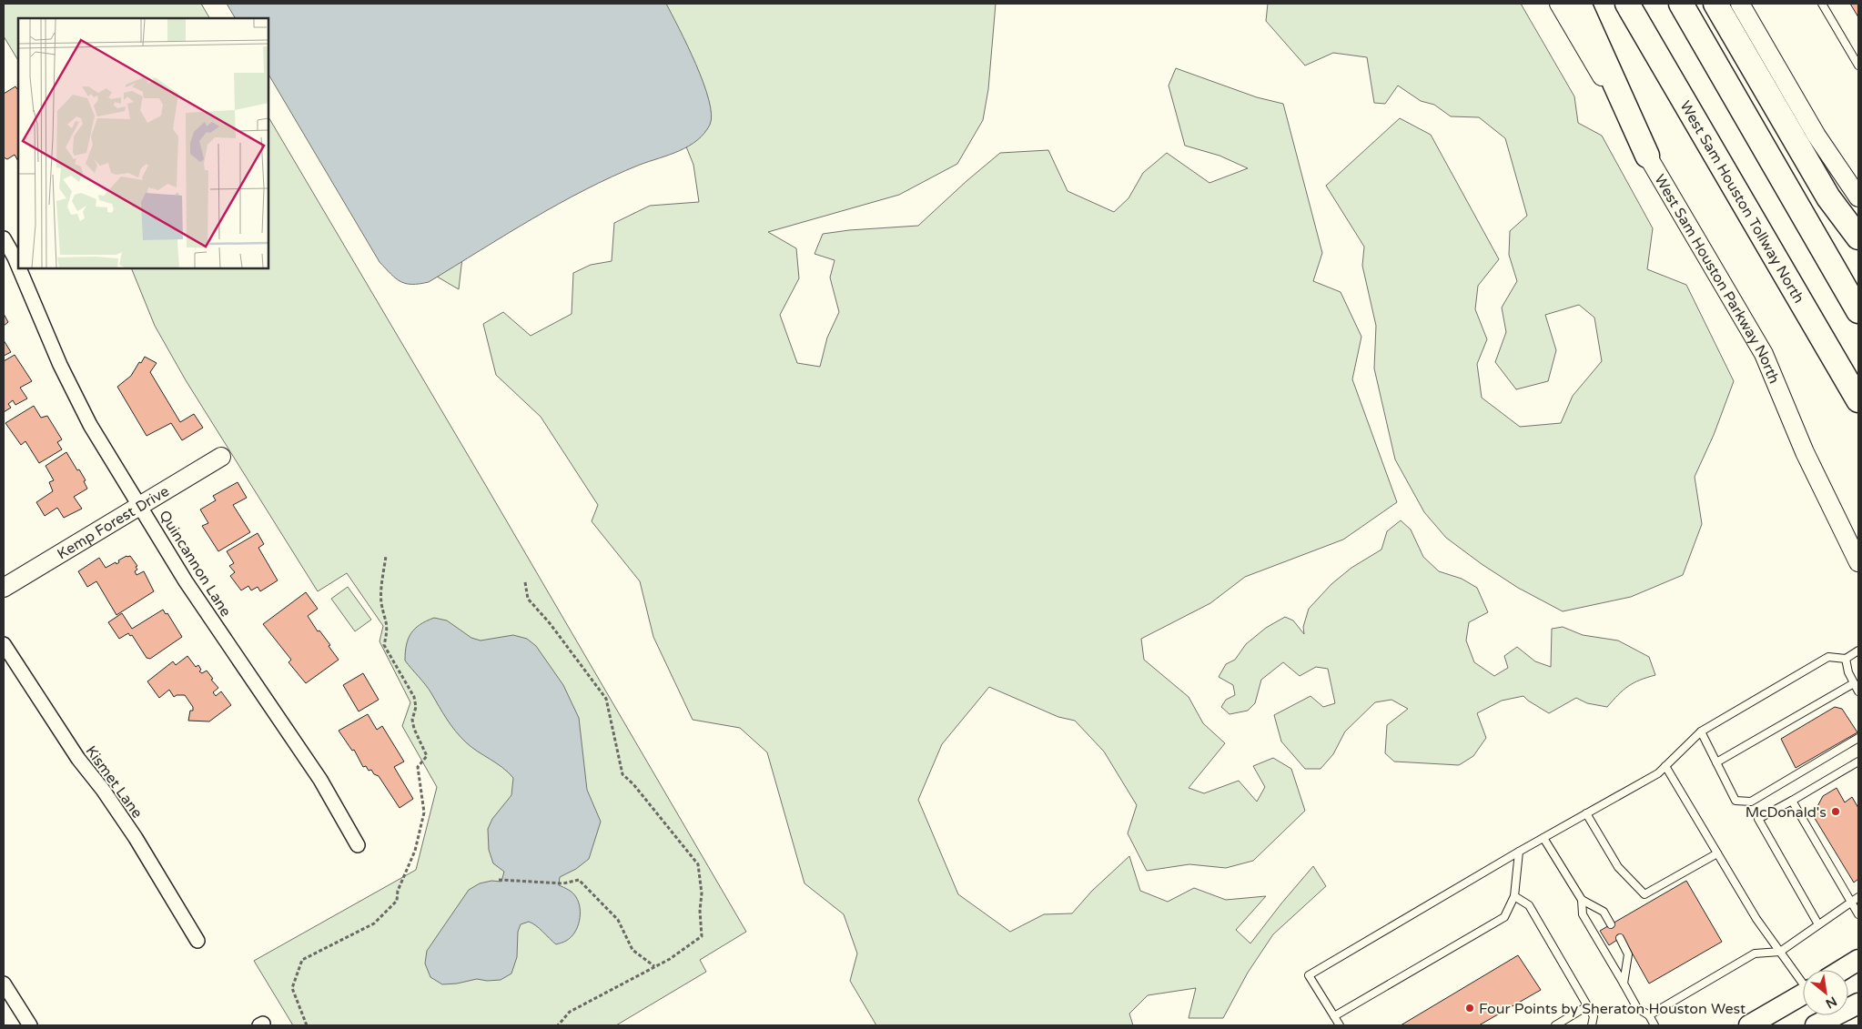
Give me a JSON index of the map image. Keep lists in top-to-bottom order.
{
  "streets": {
    "highway": ["West Sam Houston Tollway North"],
    "main road": ["West Sam Houston Parkway North", "Kemp Forest Drive"],
    "street": ["Quincannon Lane", "Kismet Lane"]
  },
  "crossings": [
    ["Kemp Forest Drive", "Quincannon Lane"]
  ],
  "places": ["McDonald's", "Four Points by Sheraton Houston West"],
  "north": "bottom right"
}
